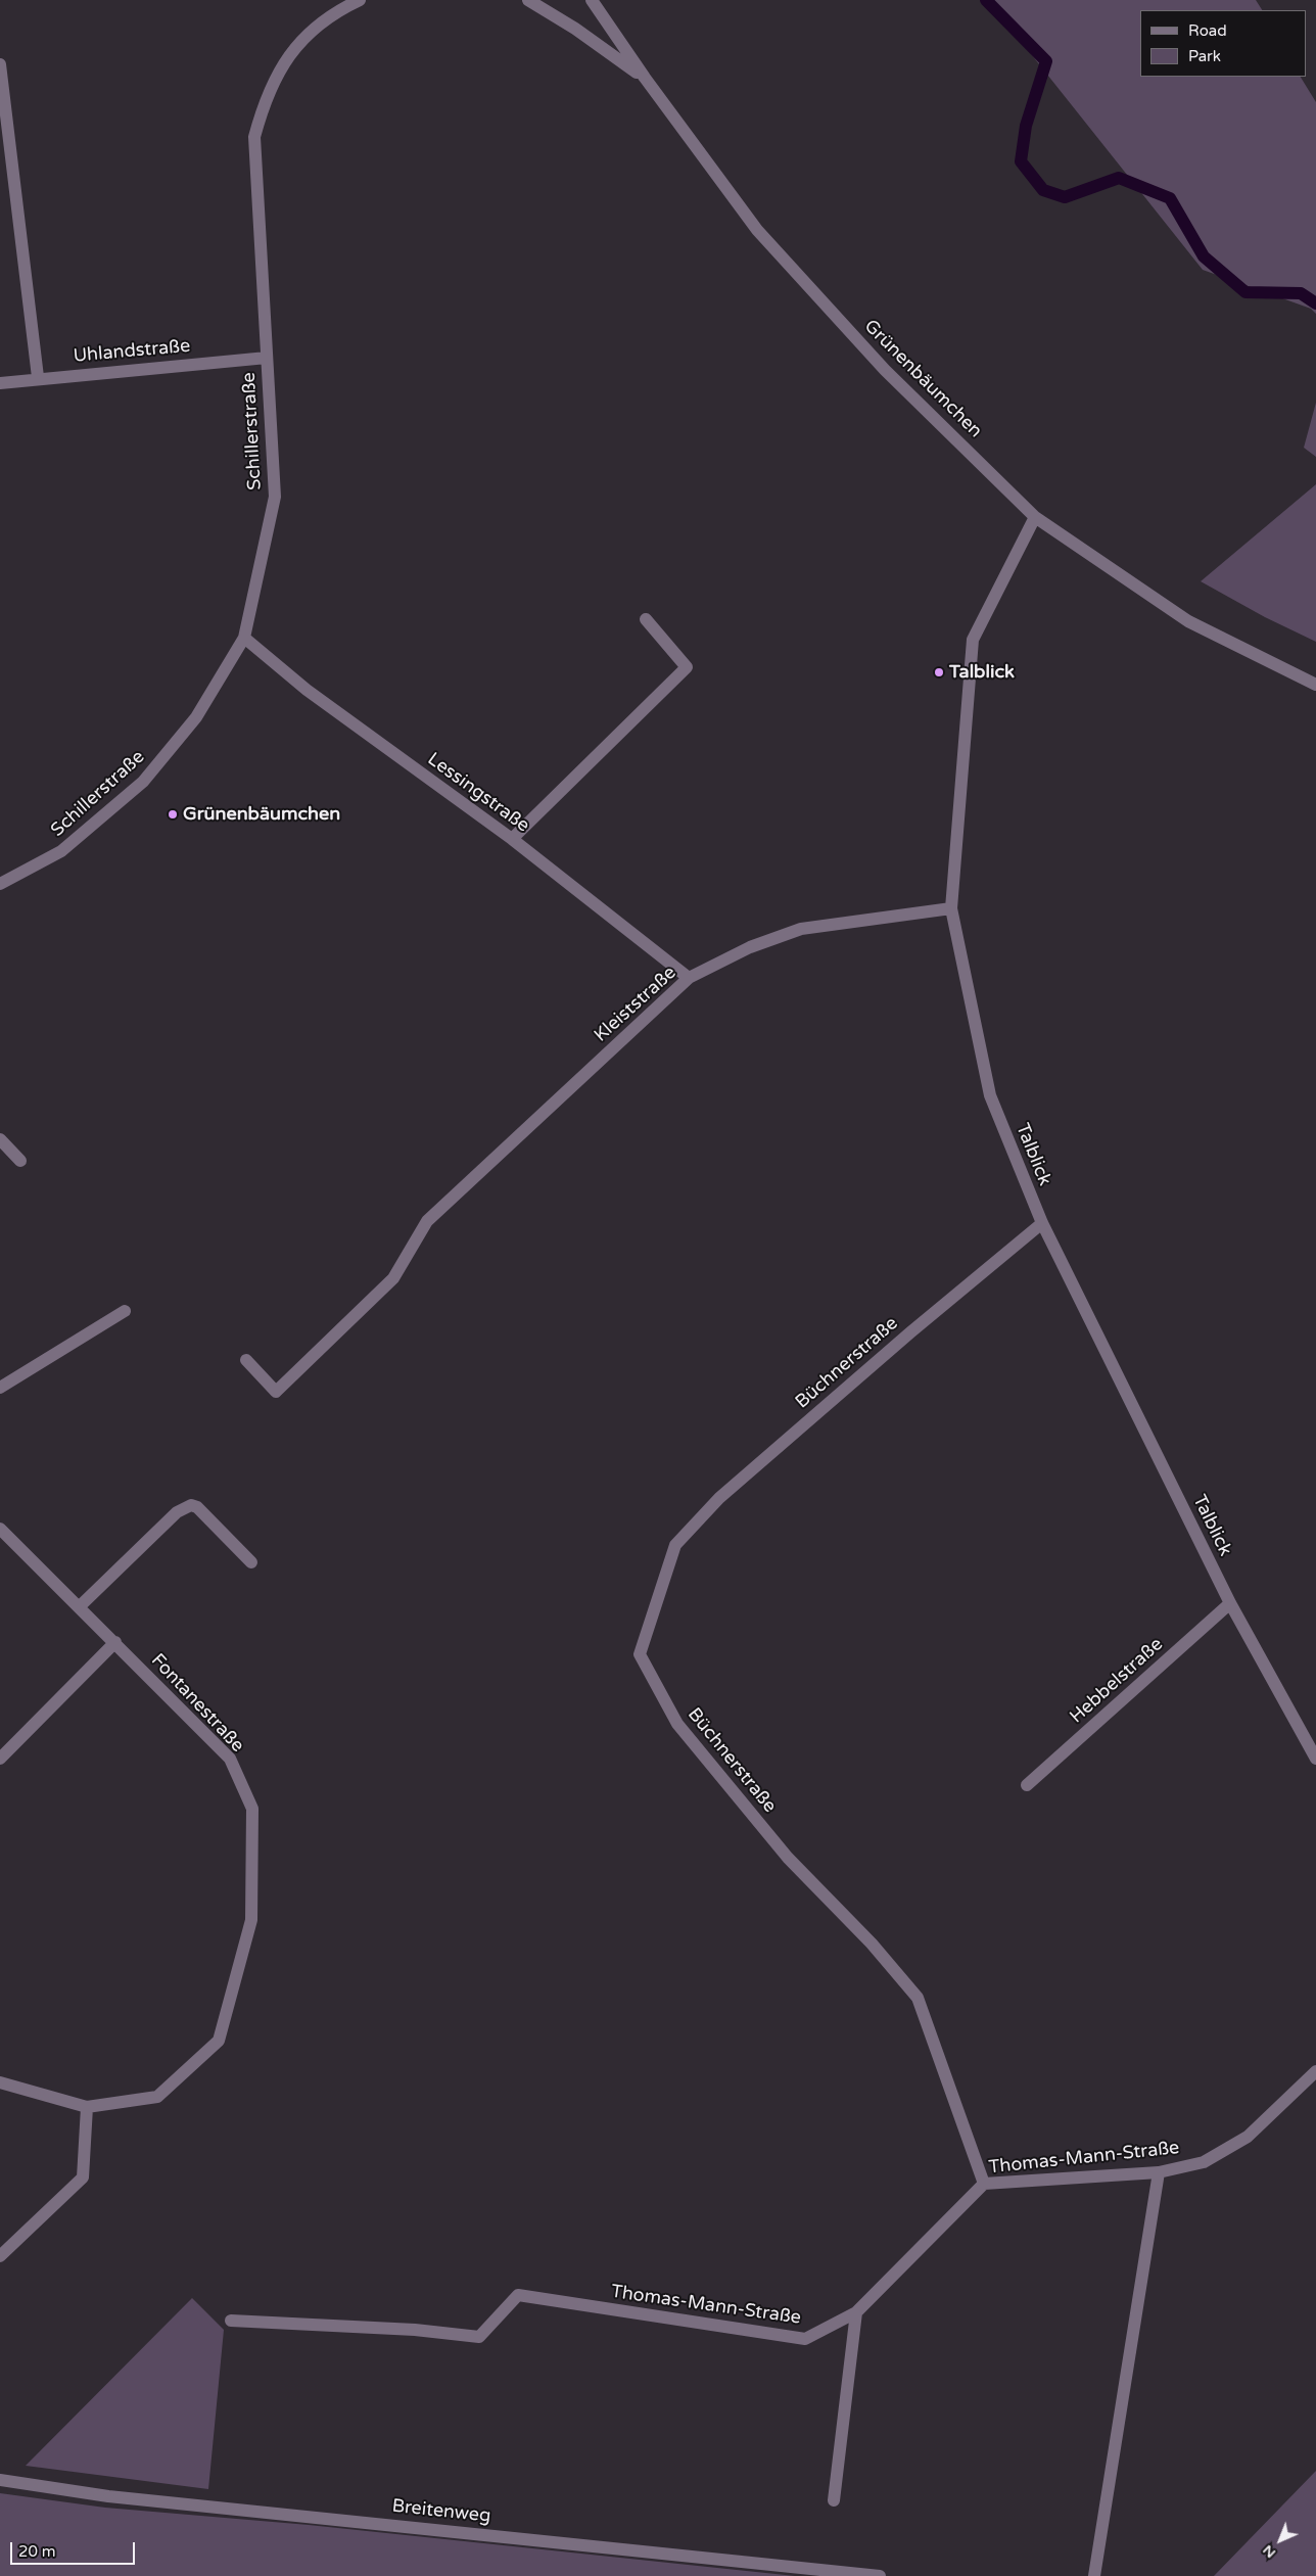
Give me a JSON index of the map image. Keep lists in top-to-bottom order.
{
  "streets": {
    "street": [
      "Uhlandstraße",
      "Grünenbäumchen",
      "Schillerstraße",
      "Lessingstraße",
      "Kleiststraße",
      "Talblick",
      "Büchnerstraße",
      "Hebbelstraße",
      "Fontanestraße",
      "Thomas-Mann-Straße",
      "Breitenweg"
    ]
  },
  "crossings": [
    ["Uhlandstraße", "Schillerstraße"],
    ["Grünenbäumchen", "Talblick"],
    ["Schillerstraße", "Lessingstraße"],
    ["Lessingstraße", "Kleiststraße"],
    ["Kleiststraße", "Talblick"],
    ["Talblick", "Büchnerstraße"],
    ["Talblick", "Hebbelstraße"],
    ["Büchnerstraße", "Thomas-Mann-Straße"]
  ],
  "places": ["Talblick", "Grünenbäumchen"],
  "legend": ["Road", "Park"],
  "scale_bar": "20 m",
  "north": "bottom left"
}
